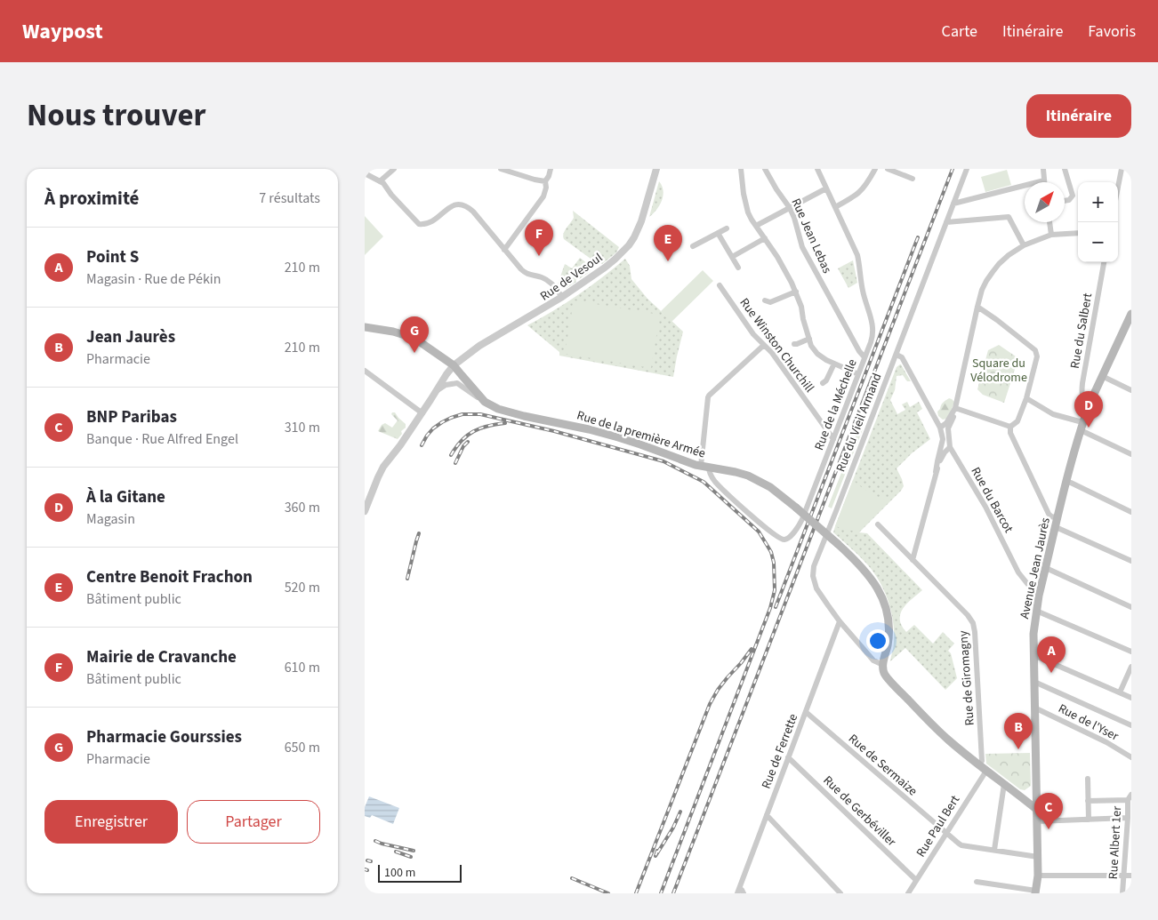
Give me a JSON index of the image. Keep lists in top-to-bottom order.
{
  "streets": {
    "main road": ["Rue de la première Armée", "Avenue Jean Jaurès"],
    "street": [
      "Rue Jean Lebas",
      "Rue de Vesoul",
      "Rue du Salbert",
      "Rue Winston Churchill",
      "Rue de la Méchelle",
      "Rue du Vieil Armand",
      "Rue du Barcot",
      "Rue de Giromagny",
      "Rue de l'Yser",
      "Rue de Ferrette",
      "Rue de Sermaize",
      "Rue de Gerbéviller",
      "Rue Paul Bert",
      "Rue Albert 1er"
    ]
  },
  "crossings": [
    ["Rue Jean Lebas", "Rue de la Méchelle"],
    ["Rue de Vesoul", "Rue de la première Armée"],
    ["Rue du Salbert", "Avenue Jean Jaurès"],
    ["Rue Winston Churchill", "Rue de la Méchelle"],
    ["Rue de la Méchelle", "Rue de la première Armée"],
    ["Rue du Vieil Armand", "Rue de la première Armée"],
    ["Rue du Vieil Armand", "Rue de Ferrette"],
    ["Rue du Barcot", "Avenue Jean Jaurès"],
    ["Avenue Jean Jaurès", "Rue de l'Yser"],
    ["Avenue Jean Jaurès", "Rue de Sermaize"],
    ["Rue de Giromagny", "Rue Paul Bert"],
    ["Rue de Ferrette", "Rue de Sermaize"],
    ["Rue de Ferrette", "Rue de Gerbéviller"],
    ["Rue de Sermaize", "Rue Paul Bert"],
    ["Rue de Gerbéviller", "Rue Paul Bert"]
  ],
  "parks": ["Square du Vélodrome"],
  "scale_bar": "100 m",
  "north": "top right",
  "page": {
    "header": "Waypost",
    "nav": ["Carte", "Itinéraire", "Favoris"],
    "title": "Nous trouver",
    "buttons": [
      "Itinéraire",
      ["Enregistrer", "Partager"]
    ],
    "heading": ["À proximité", "7 résultats"],
    "map_buttons": ["+", "−"],
    "pins": [
      "F",
      "E",
      "G",
      "D",
      "A",
      "B",
      "C"
    ],
    "list": [
      {
        "mark": "A",
        "name": "Point S",
        "note": "Magasin · Rue de Pékin",
        "value": "210 m"
      },
      {
        "mark": "B",
        "name": "Jean Jaurès",
        "note": "Pharmacie",
        "value": "210 m"
      },
      {
        "mark": "C",
        "name": "BNP Paribas",
        "note": "Banque · Rue Alfred Engel",
        "value": "310 m"
      },
      {
        "mark": "D",
        "name": "À la Gitane",
        "note": "Magasin",
        "value": "360 m"
      },
      {
        "mark": "E",
        "name": "Centre Benoit Frachon",
        "note": "Bâtiment public",
        "value": "520 m"
      },
      {
        "mark": "F",
        "name": "Mairie de Cravanche",
        "note": "Bâtiment public",
        "value": "610 m"
      },
      {
        "mark": "G",
        "name": "Pharmacie Gourssies",
        "note": "Pharmacie",
        "value": "650 m"
      }
    ],
    "scale": "100 m"
  }
}
